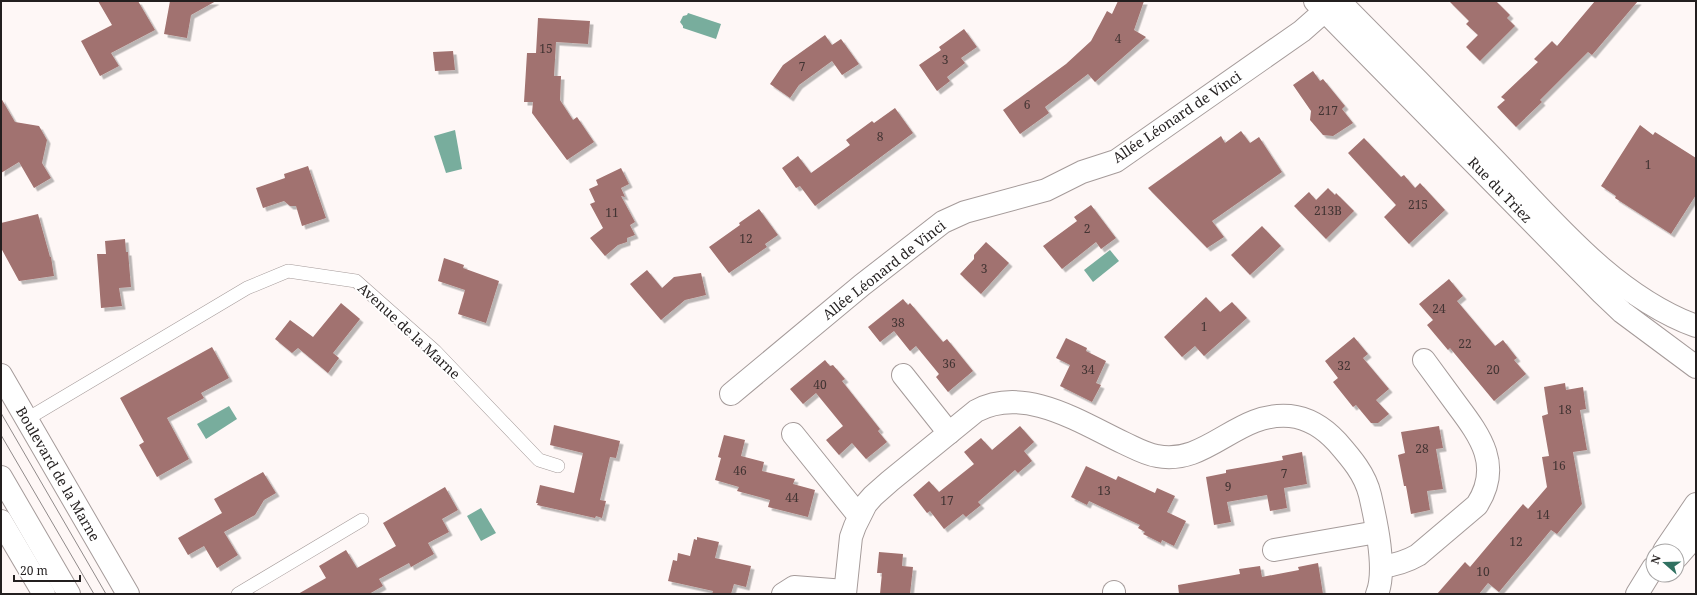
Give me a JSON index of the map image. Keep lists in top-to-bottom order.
{
  "streets": {
    "street": ["Allée Léonard de Vinci", "Rue du Triez", "Boulevard de la Marne"],
    "lane": ["Avenue de la Marne"]
  },
  "crossings": [
    ["Allée Léonard de Vinci", "Rue du Triez"],
    ["Avenue de la Marne", "Boulevard de la Marne"]
  ],
  "house_numbers": [
    "4",
    "15",
    "3",
    "7",
    "6",
    "217",
    "8",
    "1",
    "215",
    "213B",
    "11",
    "2",
    "12",
    "3",
    "24",
    "38",
    "1",
    "22",
    "36",
    "32",
    "34",
    "20",
    "40",
    "18",
    "28",
    "16",
    "46",
    "7",
    "9",
    "13",
    "44",
    "17",
    "14",
    "12",
    "10"
  ],
  "scale_bar": "20 m",
  "north": "left"
}
